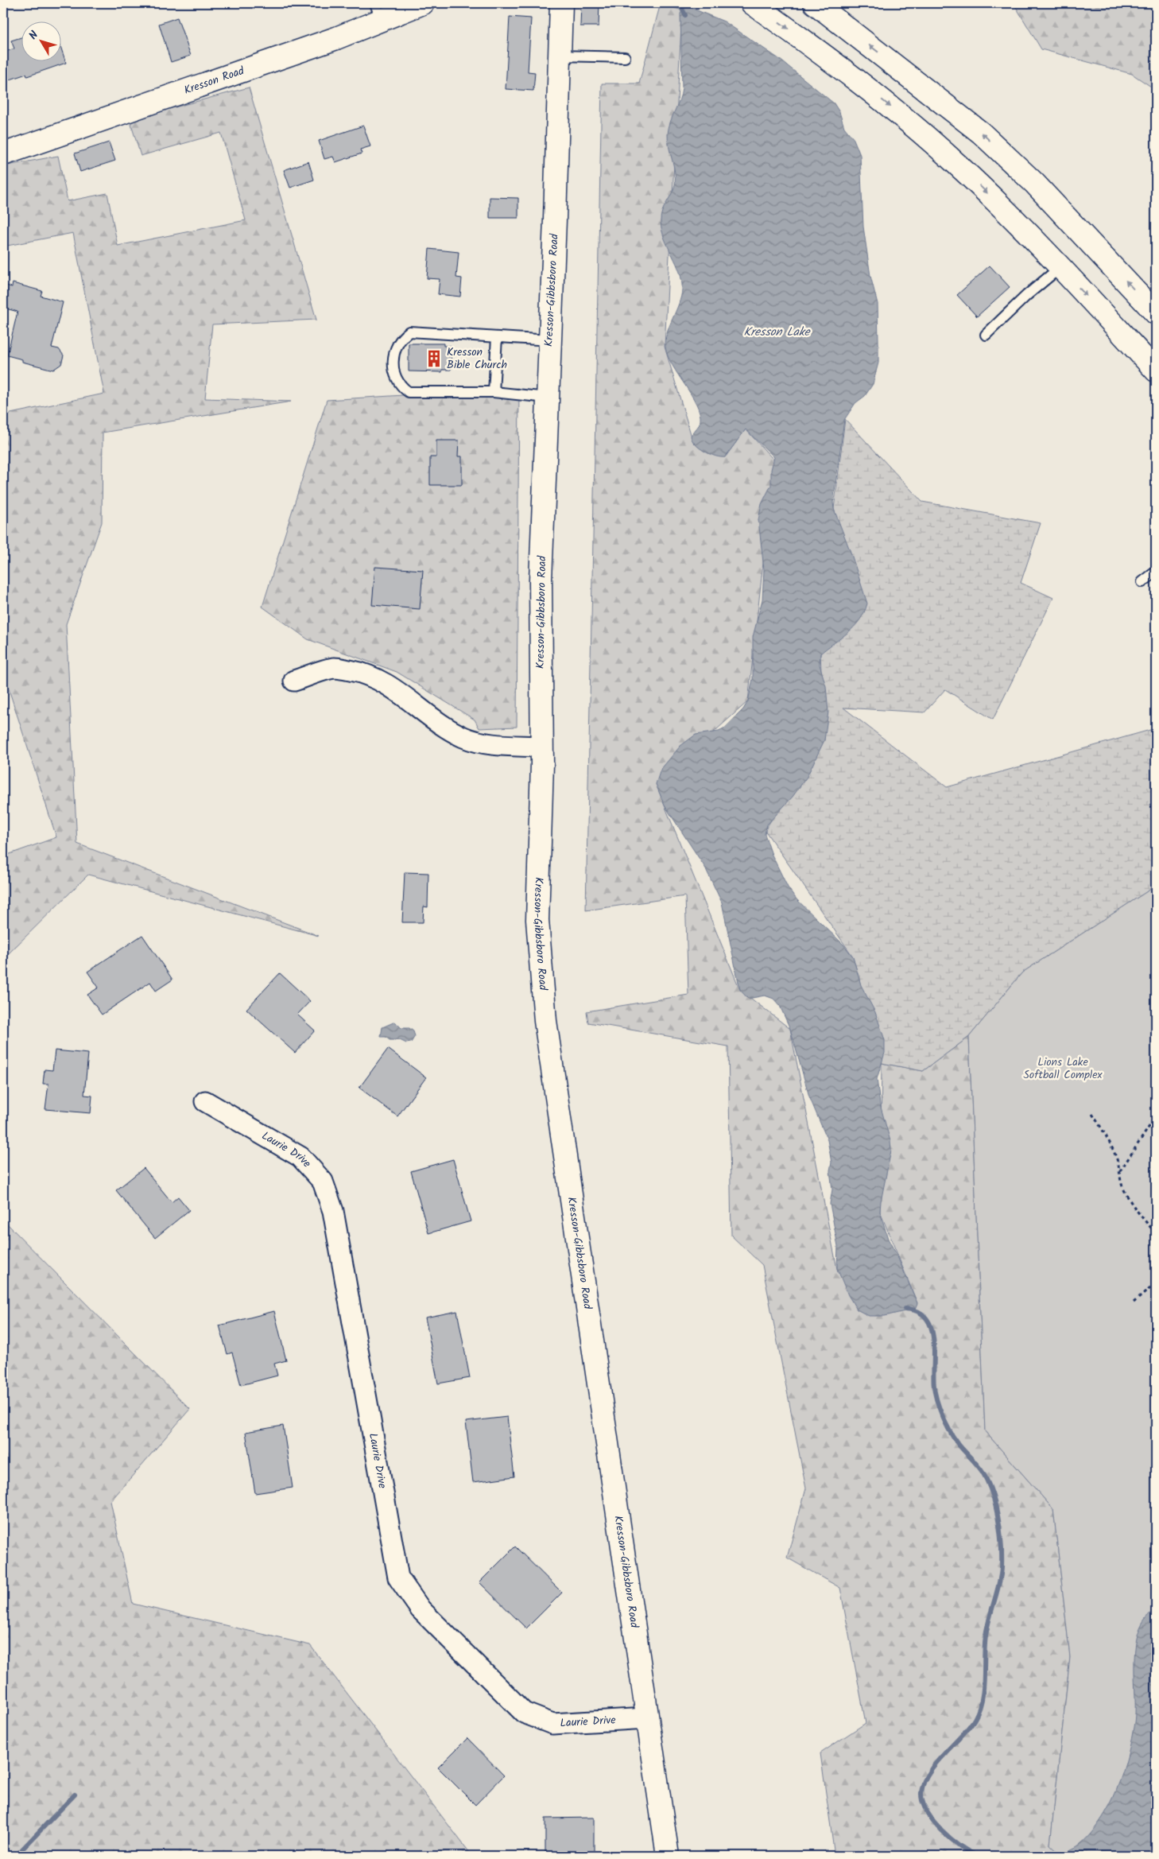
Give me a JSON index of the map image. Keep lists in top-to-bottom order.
{
  "streets": {
    "main road": ["Kresson Road", "Kresson-Gibbsboro Road"],
    "street": ["Laurie Drive"]
  },
  "crossings": [
    ["Kresson-Gibbsboro Road", "Laurie Drive"]
  ],
  "water": ["Kresson Lake"],
  "parks": ["Lions Lake Softball Complex"],
  "places": {
    "building": ["Kresson Bible Church"]
  },
  "north": "top left"
}
